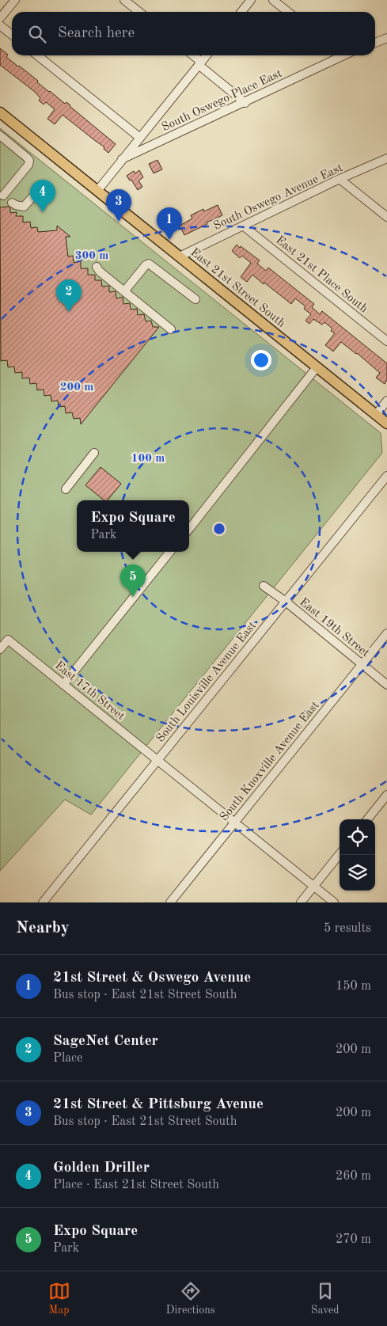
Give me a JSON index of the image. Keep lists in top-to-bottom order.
{
  "streets": {
    "main road": ["East 21st Street South"],
    "street": [
      "South Oswego Place East",
      "South Oswego Avenue East",
      "East 21st Place South",
      "East 19th Street",
      "South Louisville Avenue East",
      "East 17th Street",
      "South Knoxville Avenue East"
    ]
  },
  "crossings": [
    ["South Oswego Avenue East", "East 21st Place South"],
    ["South Oswego Avenue East", "East 21st Street South"],
    ["East 19th Street", "South Louisville Avenue East"],
    ["East 19th Street", "South Knoxville Avenue East"],
    ["South Louisville Avenue East", "East 17th Street"],
    ["East 17th Street", "South Knoxville Avenue East"]
  ],
  "page": {
    "search": "Search here",
    "pins": [
      "4",
      "3",
      "1",
      "2",
      "5"
    ],
    "popup": ["Expo Square", "Park"],
    "heading": ["Nearby", "5 results"],
    "list": [
      {
        "mark": "1",
        "name": "21st Street & Oswego Avenue",
        "note": "Bus stop · East 21st Street South",
        "value": "150 m"
      },
      {
        "mark": "2",
        "name": "SageNet Center",
        "note": "Place",
        "value": "200 m"
      },
      {
        "mark": "3",
        "name": "21st Street & Pittsburg Avenue",
        "note": "Bus stop · East 21st Street South",
        "value": "200 m"
      },
      {
        "mark": "4",
        "name": "Golden Driller",
        "note": "Place · East 21st Street South",
        "value": "260 m"
      },
      {
        "mark": "5",
        "name": "Expo Square",
        "note": "Park",
        "value": "270 m"
      }
    ],
    "nav": ["Map", "Directions", "Saved"]
  },
  "rings": ["300 m", "200 m", "100 m"]
}
